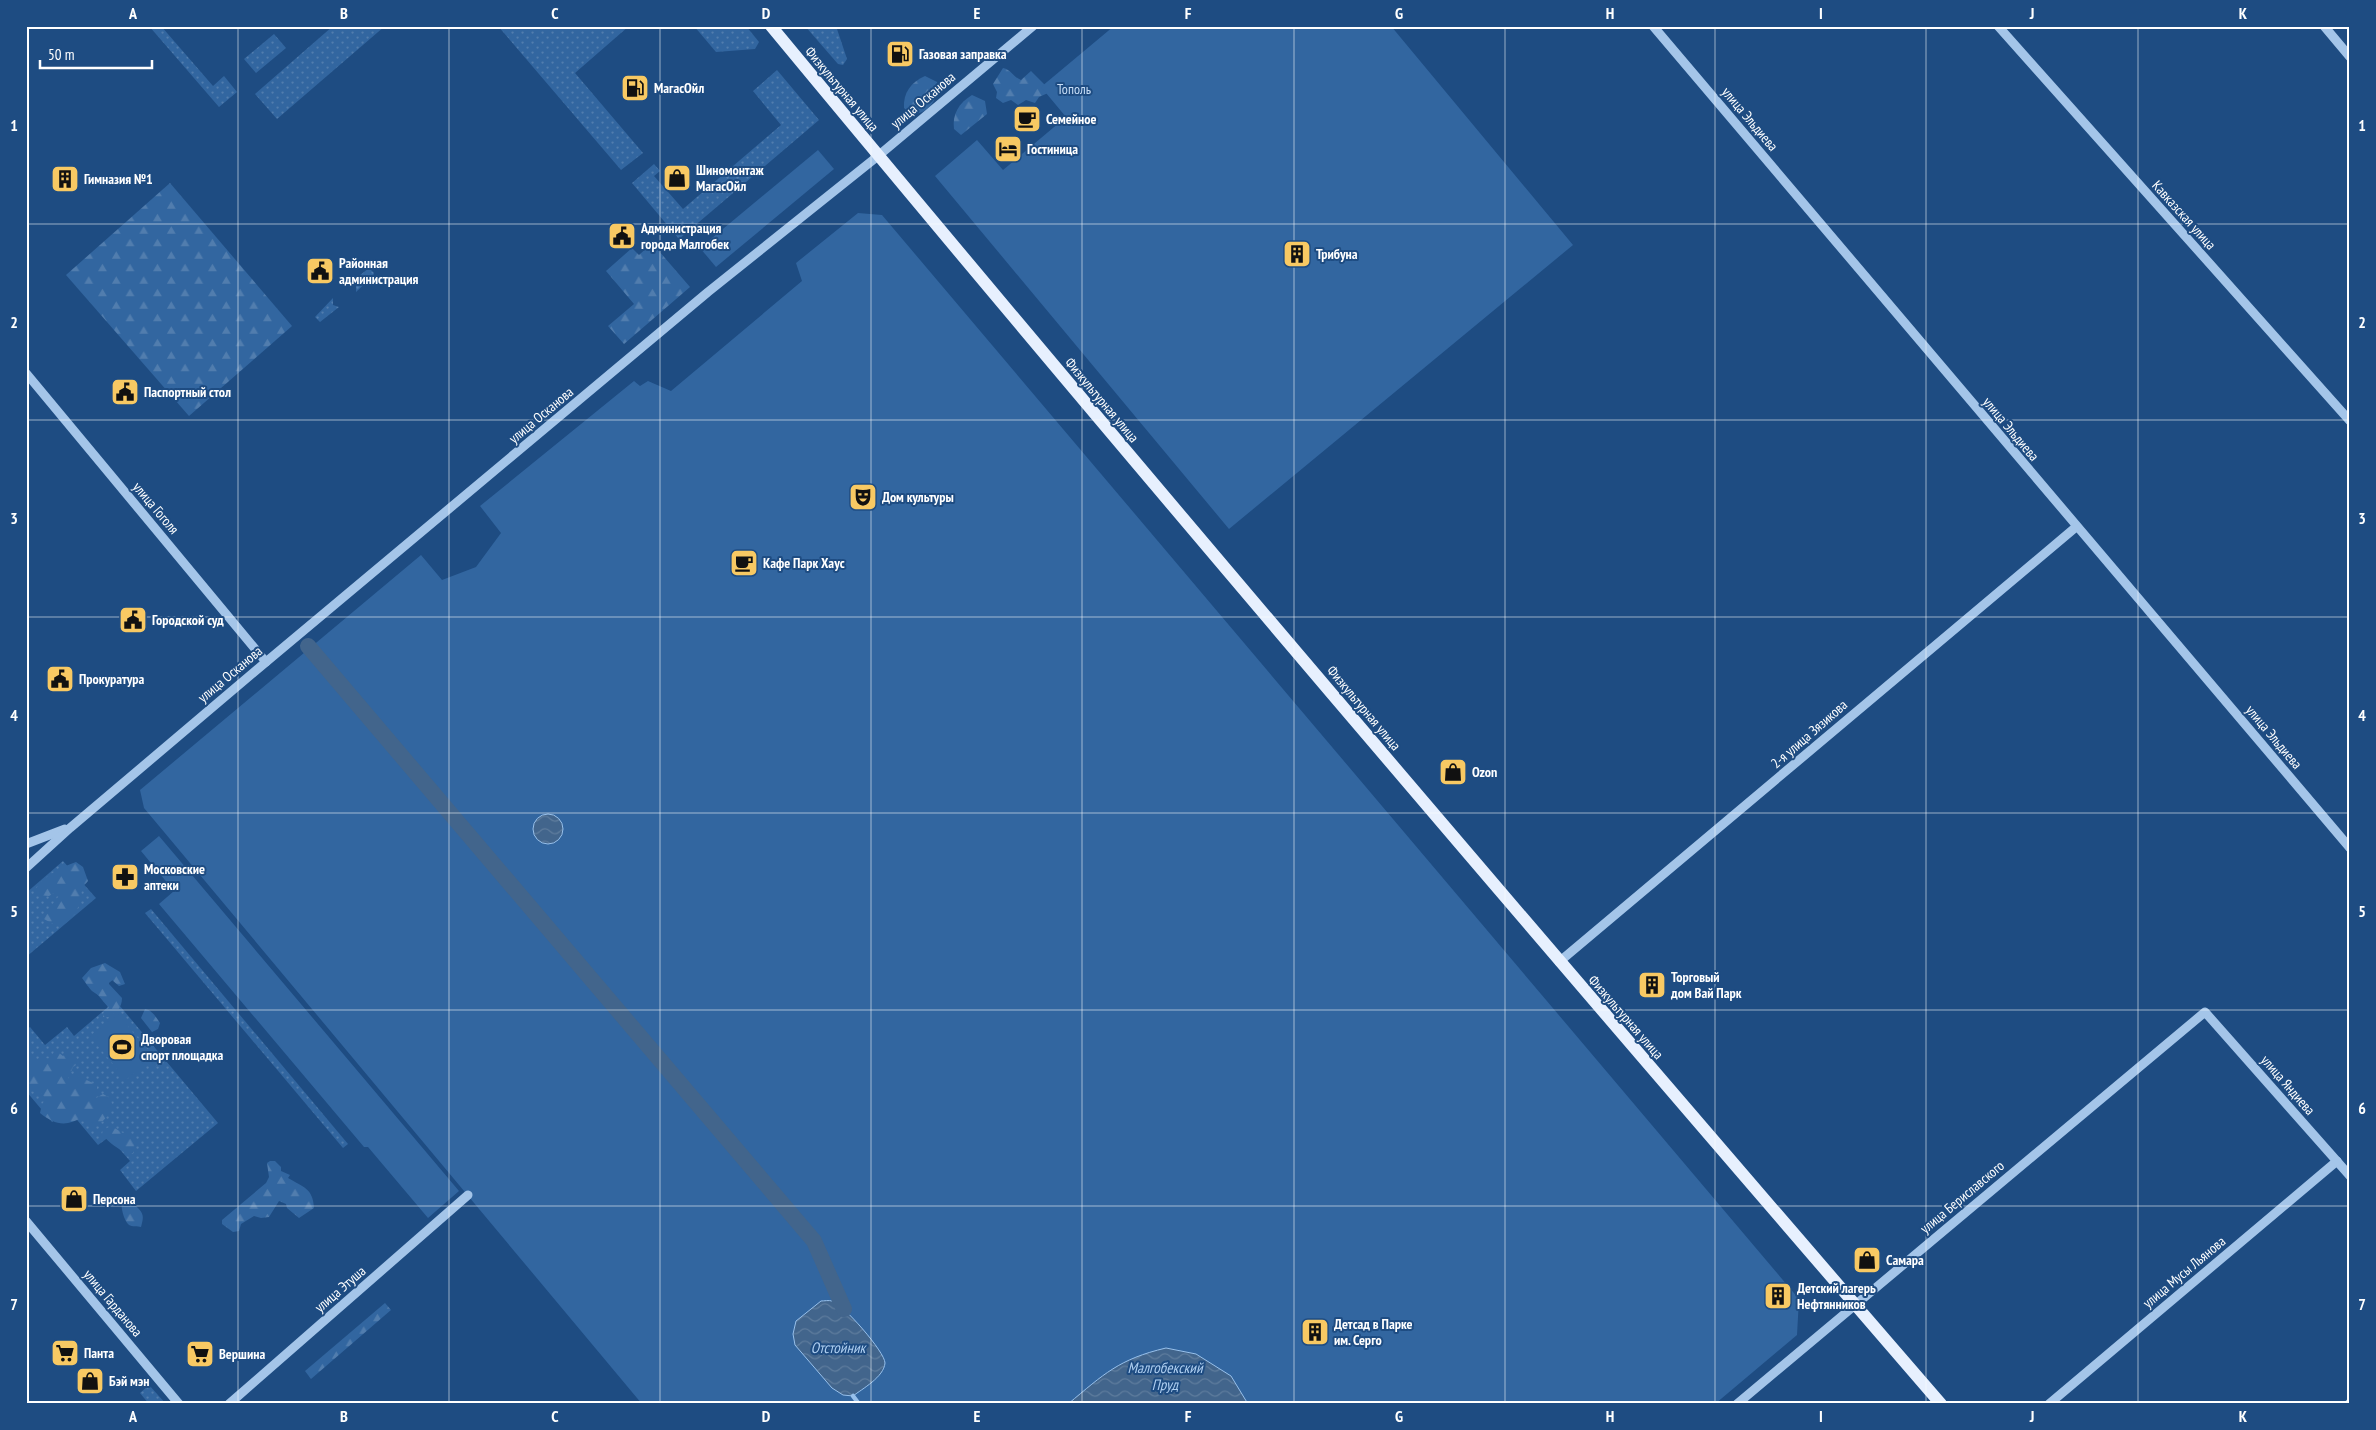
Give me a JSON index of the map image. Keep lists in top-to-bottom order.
{
  "streets": {
    "main road": ["Физкультурная улица"],
    "street": [
      "улица Осканова",
      "улица Эльдиева",
      "Кавказская улица",
      "улица Гоголя",
      "2-я улица Зязикова",
      "улица Яндиева",
      "улица Бериславского",
      "улица Мусы Льянова",
      "улица Этуша",
      "улица Гарданова"
    ]
  },
  "crossings": [
    ["Физкультурная улица", "улица Осканова"],
    ["Физкультурная улица", "2-я улица Зязикова"],
    ["Физкультурная улица", "улица Бериславского"],
    ["улица Осканова", "улица Гоголя"],
    ["улица Эльдиева", "2-я улица Зязикова"],
    ["улица Яндиева", "улица Бериславского"],
    ["улица Яндиева", "улица Мусы Льянова"]
  ],
  "water": ["Отстойник", "Малгобекский Пруд"],
  "parks": ["Тополь"],
  "places": {
    "fuel station": ["Газовая заправка", "МагасОйл"],
    "cafe": ["Семейное", "Кафе Парк Хаус"],
    "hotel": ["Гостиница"],
    "shop": [
      "Шиномонтаж МагасОйл",
      "Ozon",
      "Персона",
      "Самара",
      "Бэй мэн"
    ],
    "building": [
      "Гимназия №1",
      "Трибуна",
      "Торговый дом Вай Парк",
      "Детский лагерь Нефтянников",
      "Детсад в Парке им. Серго"
    ],
    "public building": [
      "Администрация города Малгобек",
      "Районная администрация",
      "Паспортный стол",
      "Городской суд",
      "Прокуратура"
    ],
    "theatre": ["Дом культуры"],
    "pharmacy": ["Московские аптеки"],
    "sports": ["Дворовая спорт площадка"],
    "supermarket": ["Панта", "Вершина"]
  },
  "scale_bar": "50 m",
  "grid": {
    "columns": [
      "A",
      "B",
      "C",
      "D",
      "E",
      "F",
      "G",
      "H",
      "I",
      "J",
      "K"
    ],
    "rows": [
      "1",
      "2",
      "3",
      "4",
      "5",
      "6",
      "7"
    ]
  }
}
